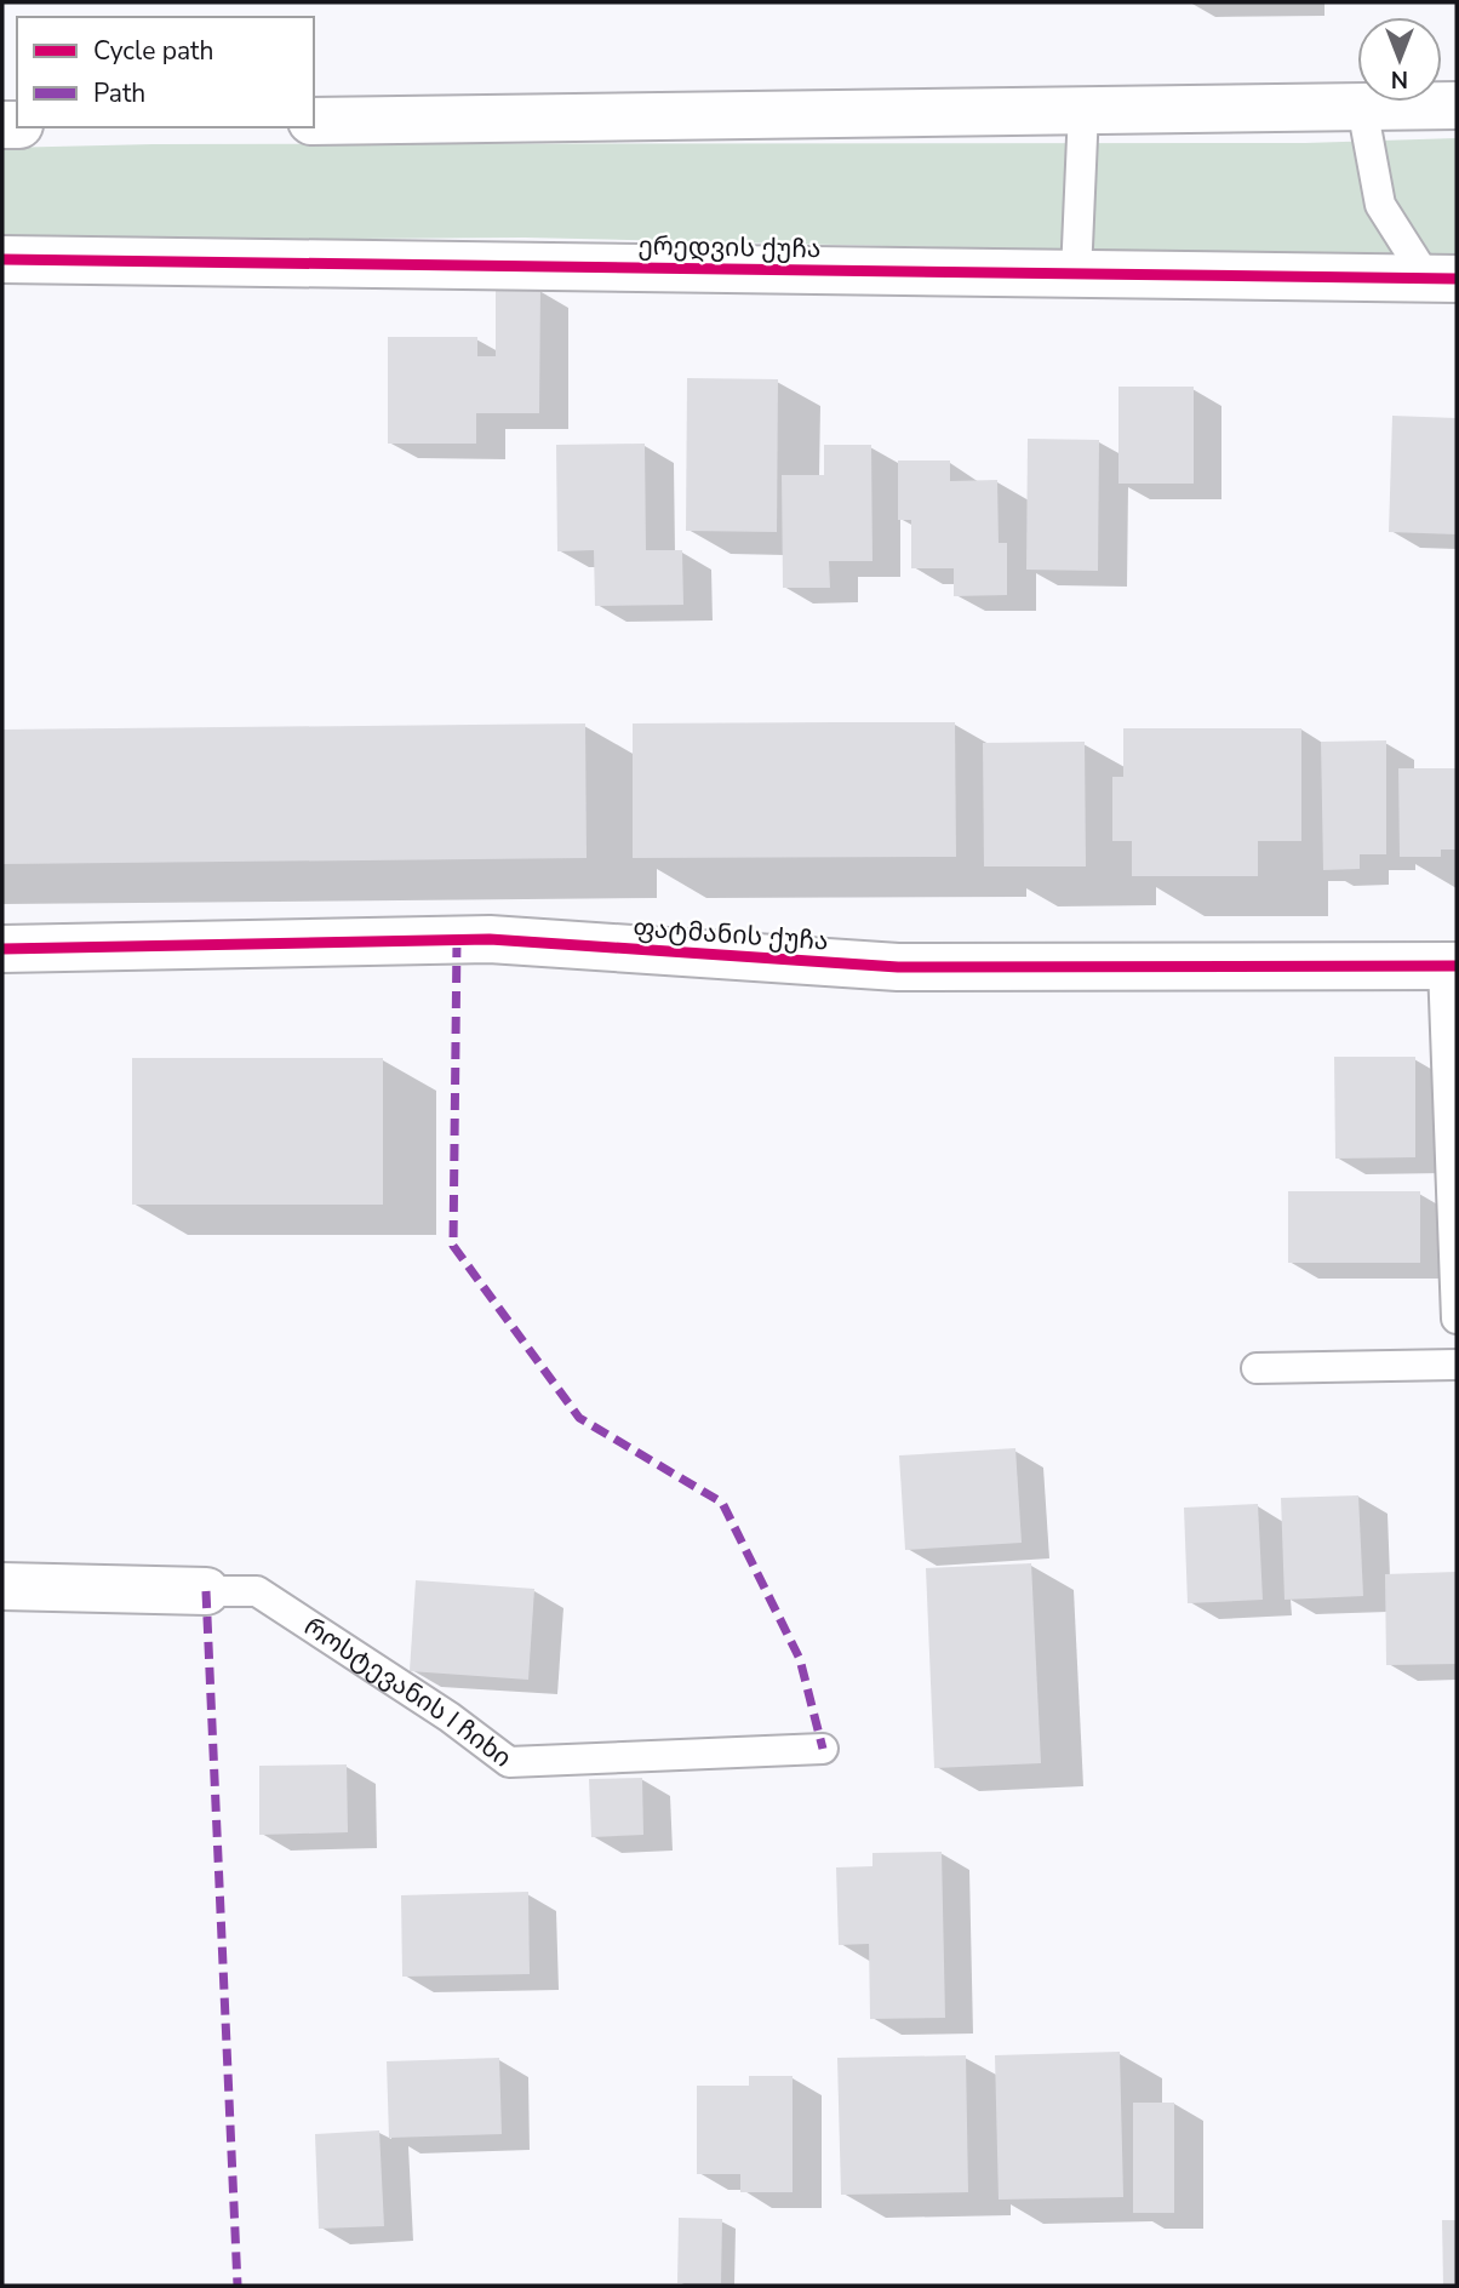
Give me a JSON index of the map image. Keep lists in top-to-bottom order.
{
  "streets": {
    "street": ["ერედვის ქუჩა", "ფატმანის ქუჩა", "როსტევანის I ჩიხი"]
  },
  "legend": ["Cycle path", "Path"],
  "north": "bottom"
}
